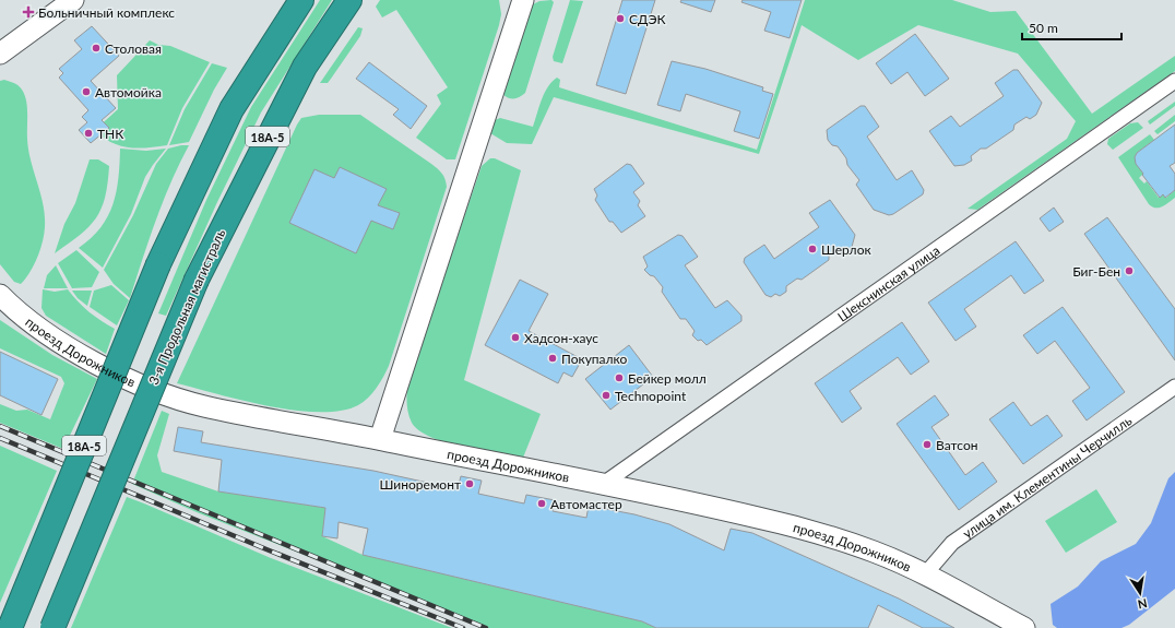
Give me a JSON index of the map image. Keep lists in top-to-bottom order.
{
  "streets": {
    "highway": ["18А-5", "3-я Продольная магистраль"],
    "main road": ["проезд Дорожников"],
    "street": ["Шекснинская улица", "улица им. Клементины Черчилль"]
  },
  "crossings": [
    ["Шекснинская улица", "проезд Дорожников"],
    ["проезд Дорожников", "улица им. Клементины Черчилль"]
  ],
  "places": {
    "health": ["Больничный комплекс"],
    "other": [
      "СДЭК",
      "Столовая",
      "Автомойка",
      "ТНК",
      "Шерлок",
      "Биг-Бен",
      "Хадсон-хаус",
      "Покупалко",
      "Бейкер молл",
      "Technopoint",
      "Ватсон",
      "Шиноремонт",
      "Автомастер"
    ]
  },
  "scale_bar": "50 m",
  "north": "bottom"
}
